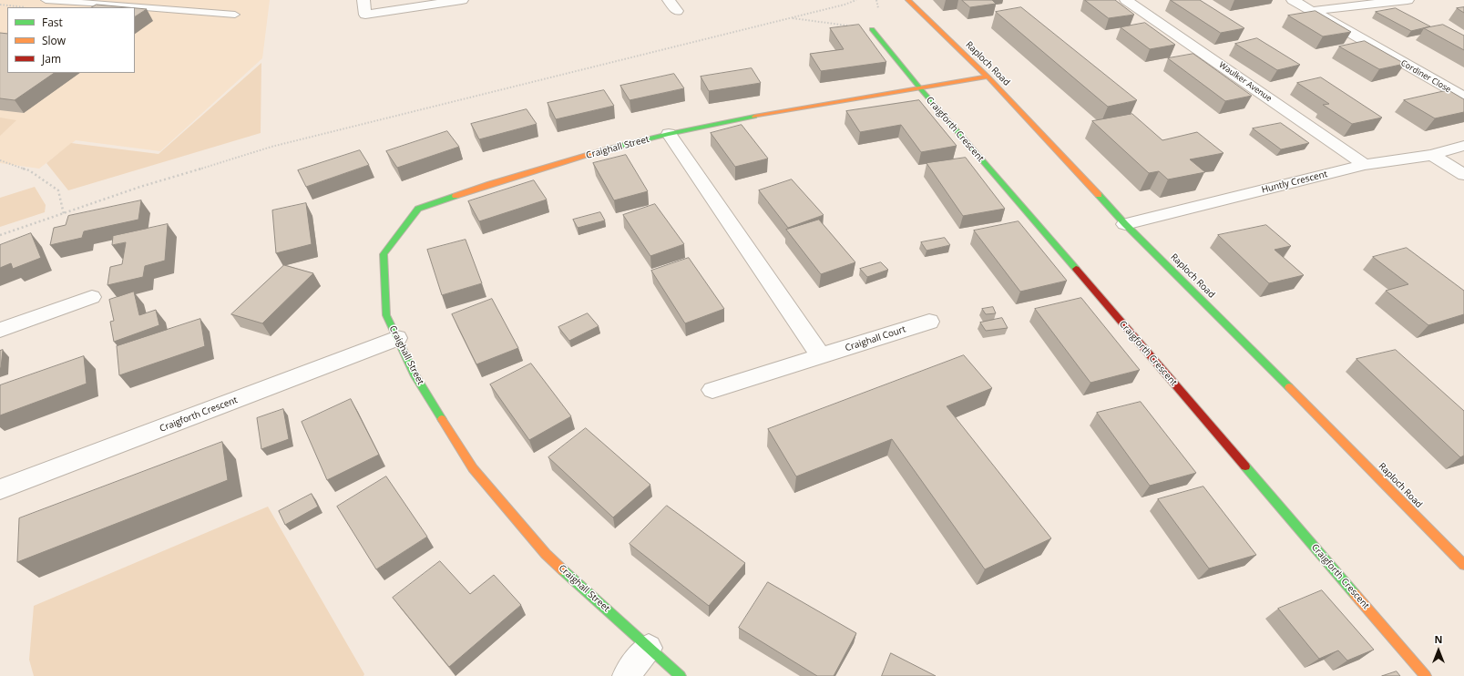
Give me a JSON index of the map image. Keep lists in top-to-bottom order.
{
  "streets": {
    "street": [
      "Raploch Road",
      "Cordiner Close",
      "Waulker Avenue",
      "Craigforth Crescent",
      "Craighall Street",
      "Huntly Crescent",
      "Craighall Court"
    ]
  },
  "crossings": [
    ["Raploch Road", "Craighall Street"],
    ["Raploch Road", "Huntly Crescent"],
    ["Waulker Avenue", "Huntly Crescent"],
    ["Craigforth Crescent", "Craighall Street"]
  ],
  "legend": ["Fast", "Slow", "Jam"],
  "north": "top"
}
